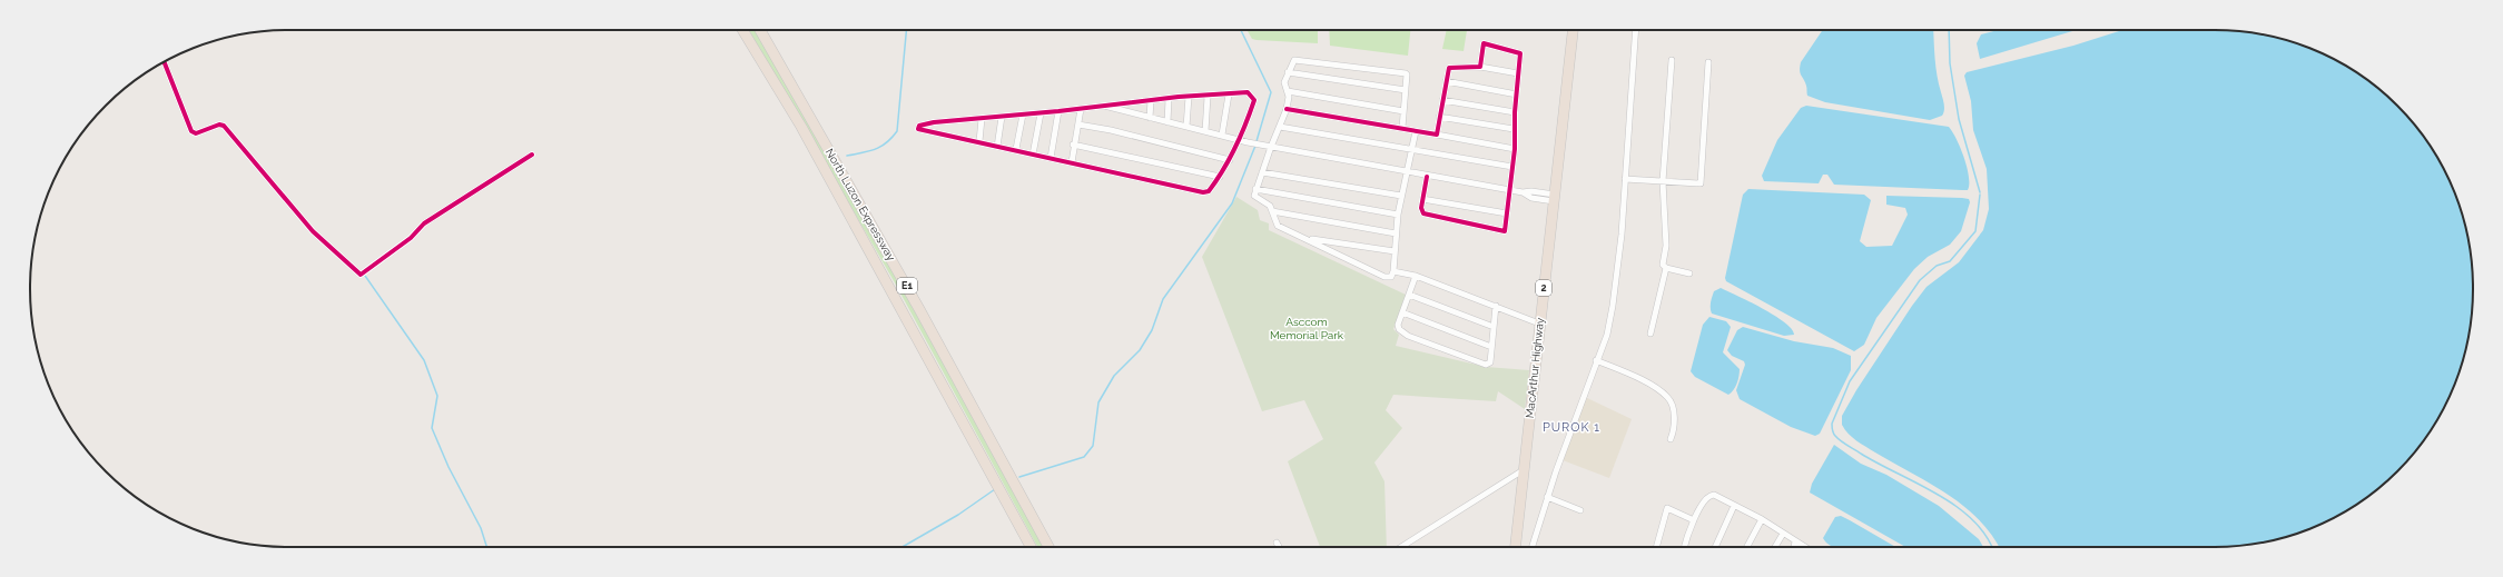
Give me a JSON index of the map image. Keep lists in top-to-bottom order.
{
  "streets": {
    "highway": [
      "North Luzon Expressway",
      "E1",
      "2",
      "MacArthur Highway"
    ]
  },
  "districts": ["PUROK 1"],
  "parks": ["Asccom Memorial Park"]
}
